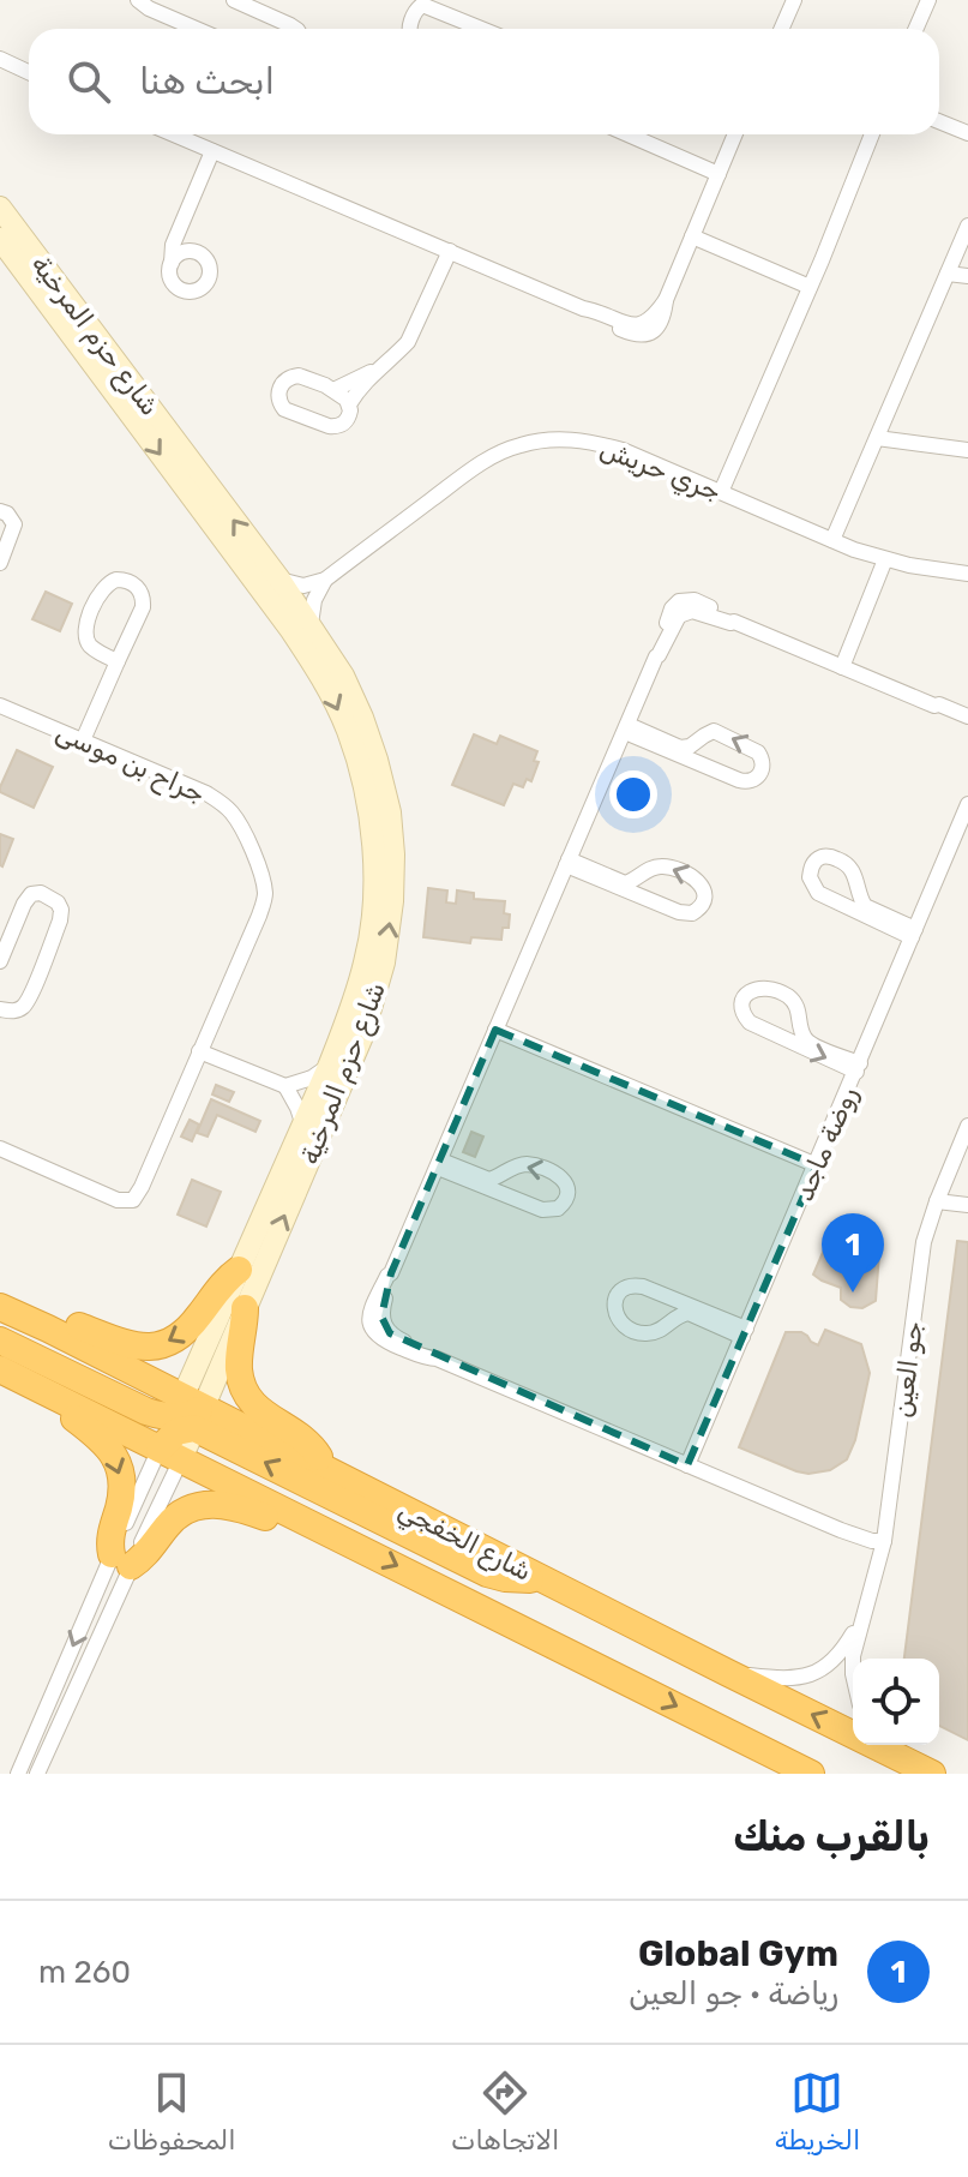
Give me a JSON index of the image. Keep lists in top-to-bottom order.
{
  "streets": {
    "highway": ["شارع الخفجي"],
    "street": [
      "شارع حزم المرخية",
      "جري حريش",
      "جراح بن موسى",
      "روضة ماجد",
      "جو العين"
    ]
  },
  "crossings": [
    ["شارع حزم المرخية", "شارع الخفجي"],
    ["جو العين", "شارع الخفجي"]
  ],
  "page": {
    "search": "ابحث هنا",
    "pins": "1",
    "heading": "بالقرب منك",
    "list": [
      {
        "mark": "1",
        "name": "Global Gym",
        "note": "رياضة · جو العين",
        "value": "260 m"
      }
    ],
    "nav": ["الخريطة", "الاتجاهات", "المحفوظات"]
  }
}
